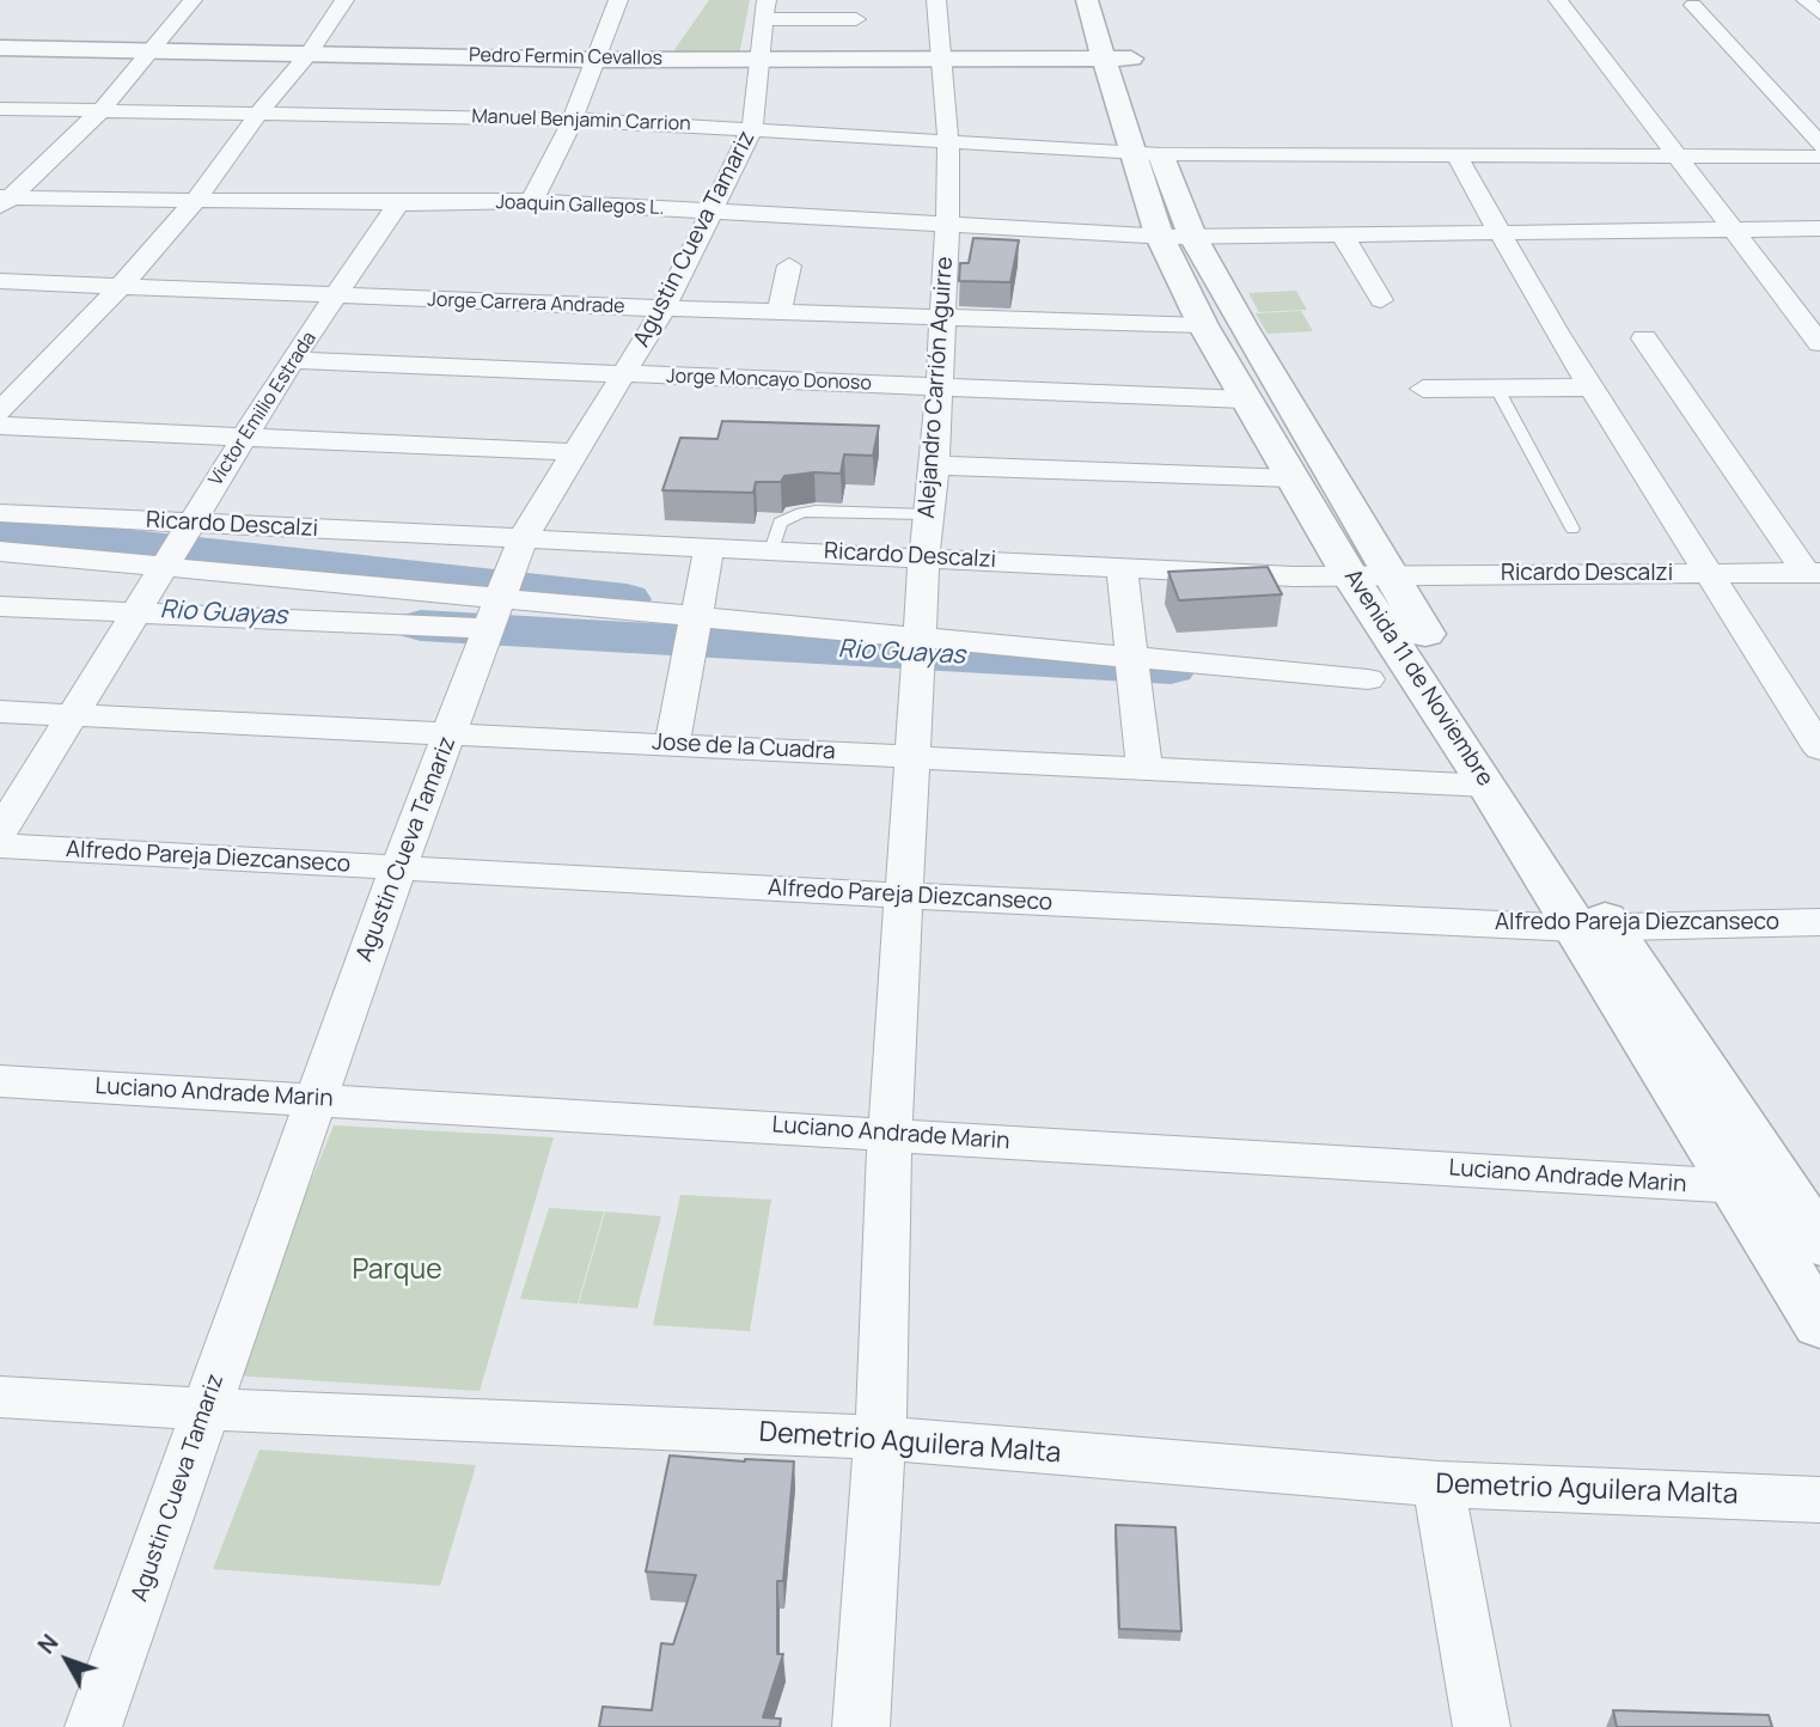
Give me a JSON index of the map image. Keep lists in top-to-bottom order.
{
  "streets": {
    "street": [
      "Pedro Fermin Cevallos",
      "Manuel Benjamin Carrion",
      "Joaquin Gallegos L.",
      "Agustin Cueva Tamariz",
      "Jorge Carrera Andrade",
      "Jorge Moncayo Donoso",
      "Alejandro Carrión Aguirre",
      "Victor Emilio Estrada",
      "Ricardo Descalzi",
      "Avenida 11 de Noviembre",
      "Jose de la Cuadra",
      "Alfredo Pareja Diezcanseco",
      "Luciano Andrade Marin",
      "Demetrio Aguilera Malta"
    ]
  },
  "crossings": [
    ["Pedro Fermin Cevallos", "Agustin Cueva Tamariz"],
    ["Pedro Fermin Cevallos", "Alejandro Carrión Aguirre"],
    ["Pedro Fermin Cevallos", "Avenida 11 de Noviembre"],
    ["Manuel Benjamin Carrion", "Agustin Cueva Tamariz"],
    ["Manuel Benjamin Carrion", "Alejandro Carrión Aguirre"],
    ["Manuel Benjamin Carrion", "Avenida 11 de Noviembre"],
    ["Joaquin Gallegos L.", "Agustin Cueva Tamariz"],
    ["Joaquin Gallegos L.", "Alejandro Carrión Aguirre"],
    ["Joaquin Gallegos L.", "Victor Emilio Estrada"],
    ["Joaquin Gallegos L.", "Avenida 11 de Noviembre"],
    ["Agustin Cueva Tamariz", "Jorge Carrera Andrade"],
    ["Agustin Cueva Tamariz", "Jorge Moncayo Donoso"],
    ["Agustin Cueva Tamariz", "Ricardo Descalzi"],
    ["Agustin Cueva Tamariz", "Jose de la Cuadra"],
    ["Agustin Cueva Tamariz", "Alfredo Pareja Diezcanseco"],
    ["Agustin Cueva Tamariz", "Luciano Andrade Marin"],
    ["Agustin Cueva Tamariz", "Demetrio Aguilera Malta"],
    ["Jorge Carrera Andrade", "Alejandro Carrión Aguirre"],
    ["Jorge Carrera Andrade", "Victor Emilio Estrada"],
    ["Jorge Carrera Andrade", "Avenida 11 de Noviembre"],
    ["Jorge Moncayo Donoso", "Alejandro Carrión Aguirre"],
    ["Jorge Moncayo Donoso", "Victor Emilio Estrada"],
    ["Jorge Moncayo Donoso", "Avenida 11 de Noviembre"],
    ["Alejandro Carrión Aguirre", "Ricardo Descalzi"],
    ["Alejandro Carrión Aguirre", "Jose de la Cuadra"],
    ["Alejandro Carrión Aguirre", "Alfredo Pareja Diezcanseco"],
    ["Alejandro Carrión Aguirre", "Luciano Andrade Marin"],
    ["Alejandro Carrión Aguirre", "Demetrio Aguilera Malta"],
    ["Victor Emilio Estrada", "Ricardo Descalzi"],
    ["Victor Emilio Estrada", "Jose de la Cuadra"],
    ["Ricardo Descalzi", "Avenida 11 de Noviembre"],
    ["Avenida 11 de Noviembre", "Jose de la Cuadra"],
    ["Avenida 11 de Noviembre", "Alfredo Pareja Diezcanseco"],
    ["Avenida 11 de Noviembre", "Luciano Andrade Marin"]
  ],
  "water": ["Rio Guayas"],
  "parks": ["Parque"],
  "north": "top left"
}
